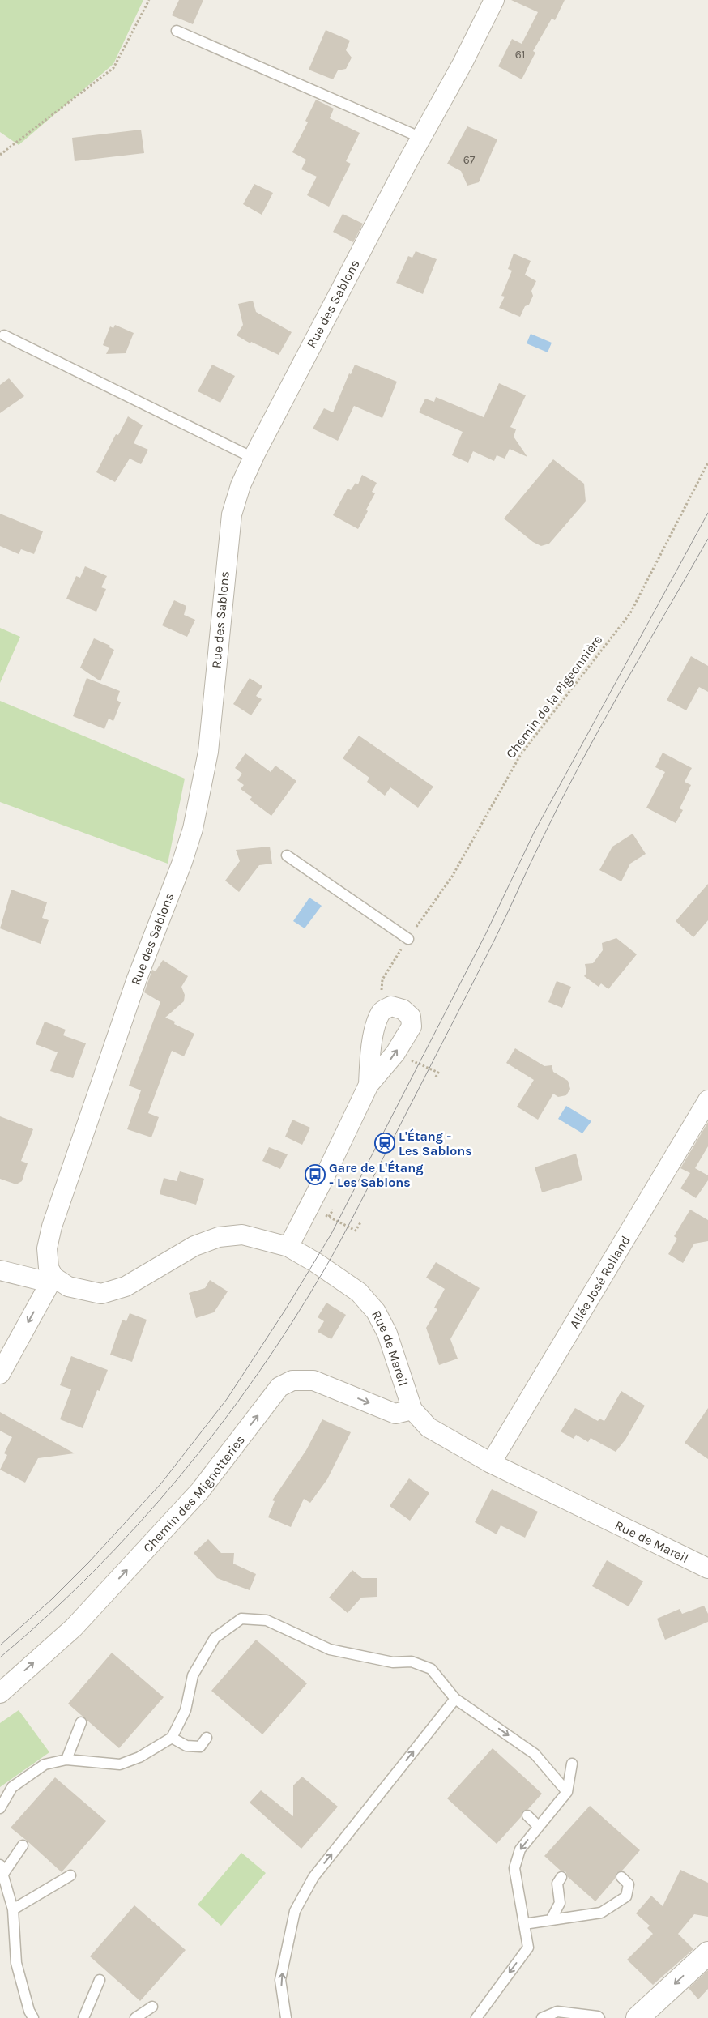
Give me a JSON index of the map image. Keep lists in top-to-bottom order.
{
  "streets": {
    "street": [
      "Rue des Sablons",
      "Allée José Rolland",
      "Rue de Mareil",
      "Chemin des Mignotteries"
    ],
    "path": ["Chemin de la Pigeonnière"]
  },
  "crossings": [
    ["Rue des Sablons", "Rue de Mareil"],
    ["Allée José Rolland", "Rue de Mareil"],
    ["Rue de Mareil", "Chemin des Mignotteries"]
  ],
  "one_way": ["Chemin des Mignotteries"],
  "places": {
    "station": ["L'Étang - Les Sablons"],
    "bus stop": ["Gare de L'Étang - Les Sablons"]
  },
  "house_numbers": ["61", "67"]
}
